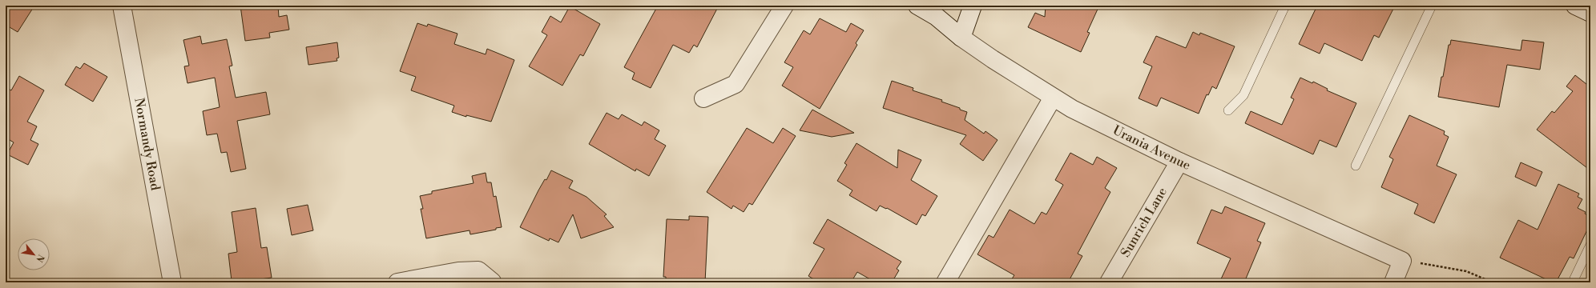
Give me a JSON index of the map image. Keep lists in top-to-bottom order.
{
  "streets": {
    "street": ["Normandy Road", "Urania Avenue", "Sunrich Lane"]
  },
  "crossings": [
    ["Urania Avenue", "Sunrich Lane"]
  ],
  "north": "bottom right"
}
